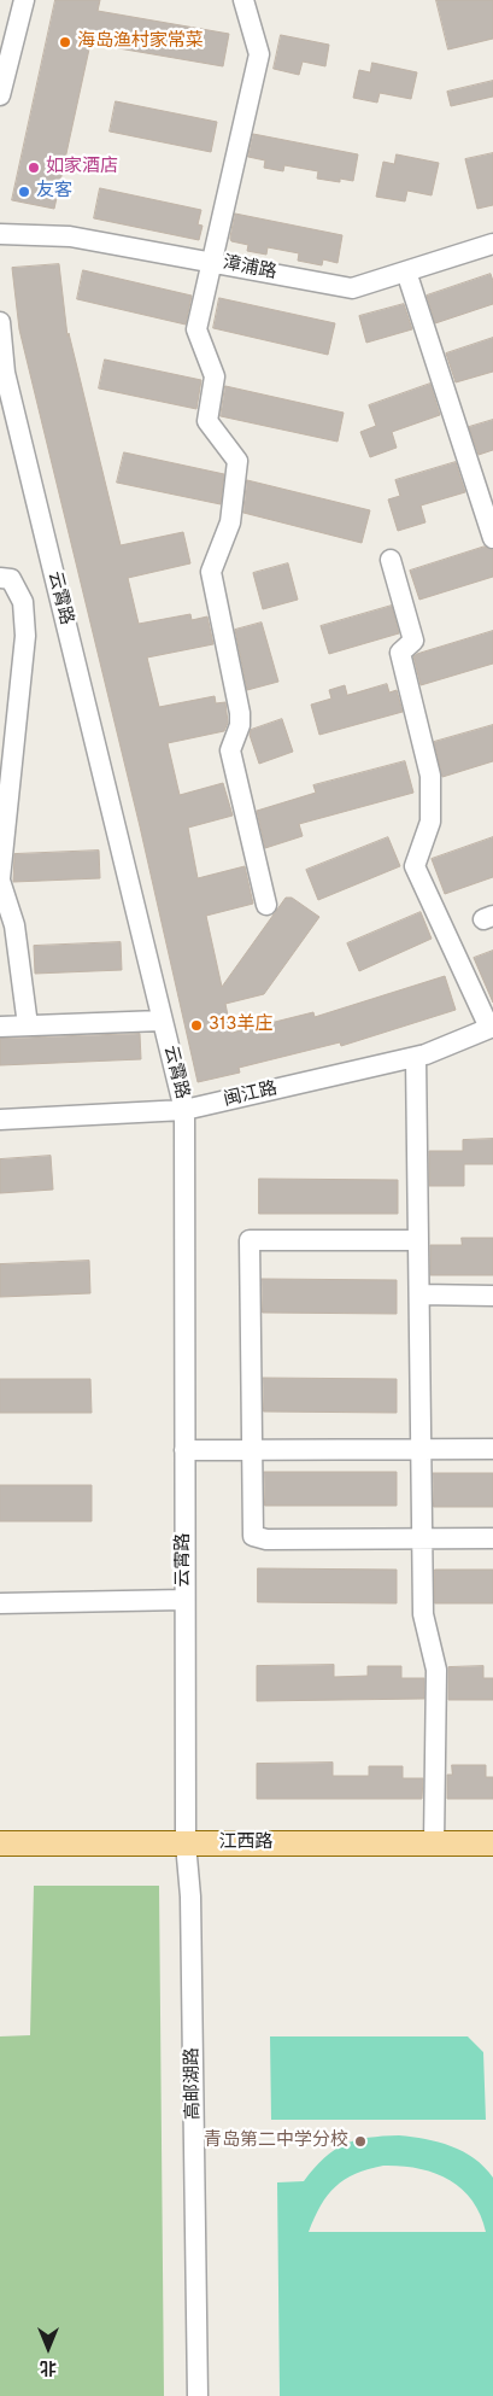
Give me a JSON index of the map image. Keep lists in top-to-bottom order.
{
  "streets": {
    "main road": ["江西路"],
    "street": [
      "漳浦路",
      "云霄路",
      "闽江路",
      "高邮湖路"
    ]
  },
  "crossings": [
    ["云霄路", "闽江路"],
    ["云霄路", "江西路"],
    ["云霄路", "高邮湖路"],
    ["江西路", "高邮湖路"]
  ],
  "places": [
    "海岛渔村家常菜",
    "如家酒店",
    "友客",
    "313羊庄",
    "青岛第二中学分校"
  ],
  "north": "bottom"
}
